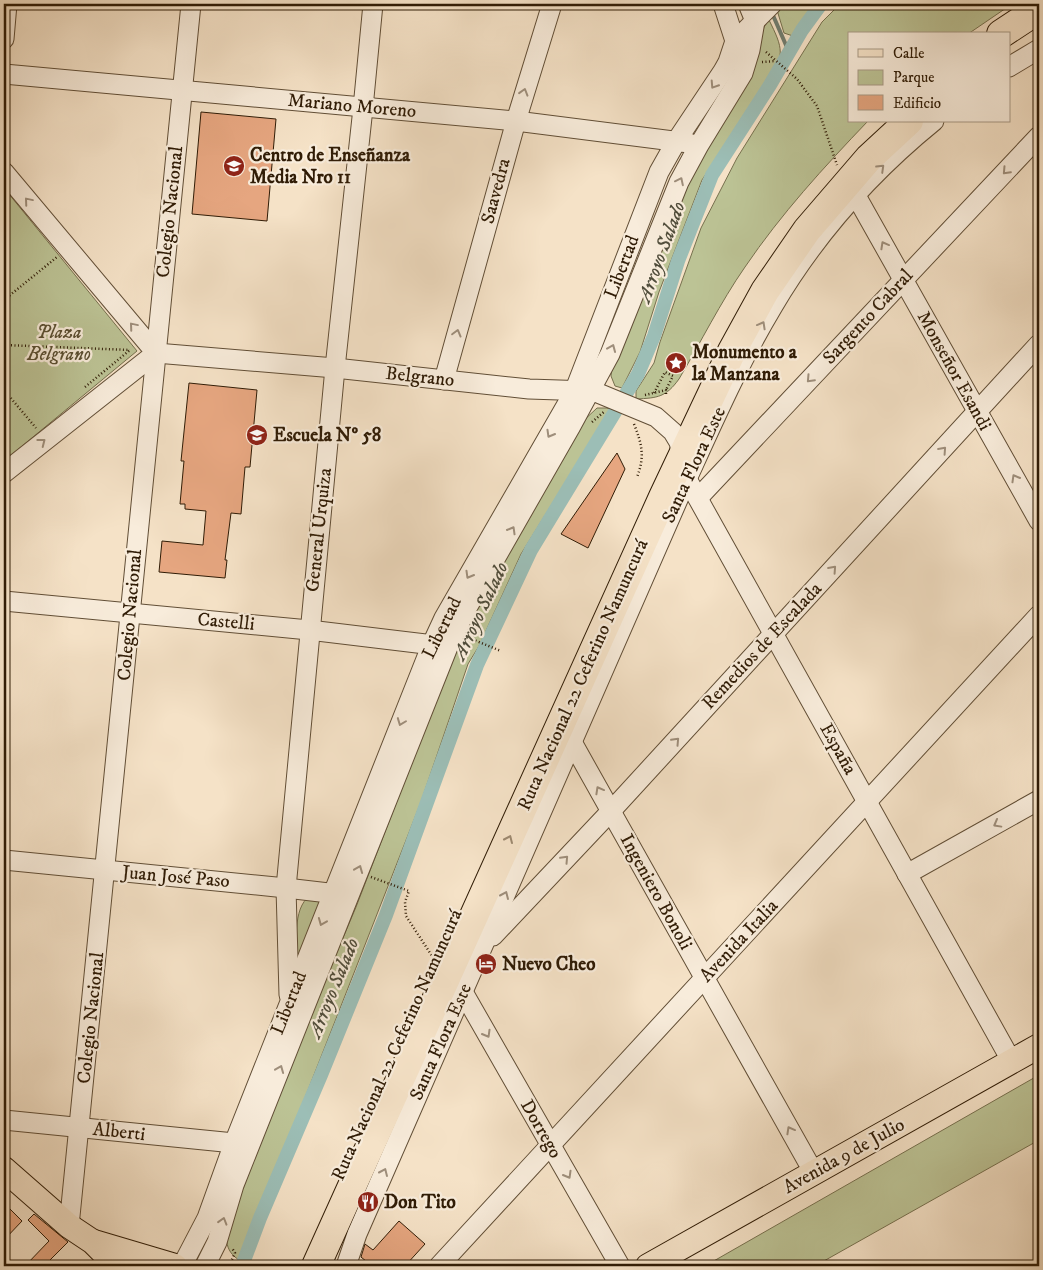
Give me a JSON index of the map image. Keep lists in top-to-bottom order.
{
  "streets": {
    "highway": ["Ruta Nacional 22 Ceferino Namuncurá"],
    "main road": ["Avenida 9 de Julio"],
    "street": [
      "Mariano Moreno",
      "Saavedra",
      "Colegio Nacional",
      "Libertad",
      "Sargento Cabral",
      "Monseñor Esandi",
      "Belgrano",
      "Santa Flora Este",
      "General Urquiza",
      "Castelli",
      "Remedios de Escalada",
      "España",
      "Juan José Paso",
      "Ingeniero Bonoli",
      "Avenida Italia",
      "Dorrego",
      "Alberti"
    ]
  },
  "crossings": [
    ["Mariano Moreno", "Saavedra"],
    ["Mariano Moreno", "Colegio Nacional"],
    ["Mariano Moreno", "Libertad"],
    ["Mariano Moreno", "General Urquiza"],
    ["Saavedra", "Belgrano"],
    ["Colegio Nacional", "Belgrano"],
    ["Colegio Nacional", "Castelli"],
    ["Colegio Nacional", "Juan José Paso"],
    ["Colegio Nacional", "Alberti"],
    ["Libertad", "Belgrano"],
    ["Libertad", "General Urquiza"],
    ["Libertad", "Castelli"],
    ["Libertad", "Juan José Paso"],
    ["Libertad", "Alberti"],
    ["Sargento Cabral", "Monseñor Esandi"],
    ["Sargento Cabral", "España"],
    ["Monseñor Esandi", "Santa Flora Este"],
    ["Monseñor Esandi", "Remedios de Escalada"],
    ["Belgrano", "General Urquiza"],
    ["Belgrano", "Ruta Nacional 22 Ceferino Namuncurá"],
    ["Belgrano", "España"],
    ["Santa Flora Este", "Remedios de Escalada"],
    ["Santa Flora Este", "Ruta Nacional 22 Ceferino Namuncurá"],
    ["Santa Flora Este", "España"],
    ["Santa Flora Este", "Ingeniero Bonoli"],
    ["Santa Flora Este", "Dorrego"],
    ["General Urquiza", "Castelli"],
    ["General Urquiza", "Juan José Paso"],
    ["Remedios de Escalada", "España"],
    ["Remedios de Escalada", "Ingeniero Bonoli"],
    ["Ruta Nacional 22 Ceferino Namuncurá", "España"],
    ["España", "Avenida Italia"],
    ["España", "Avenida 9 de Julio"],
    ["Ingeniero Bonoli", "Avenida Italia"],
    ["Ingeniero Bonoli", "Avenida 9 de Julio"],
    ["Avenida Italia", "Dorrego"]
  ],
  "one_way": [
    "Saavedra",
    "Sargento Cabral",
    "Monseñor Esandi",
    "Santa Flora Este",
    "Remedios de Escalada",
    "Ingeniero Bonoli",
    "Dorrego"
  ],
  "water": ["Arroyo Salado"],
  "parks": ["Plaza Belgrano"],
  "places": {
    "school or university": ["Centro de Enseñanza Media Nro 11", "Escuela Nº 58"],
    "place": ["Monumento a la Manzana"],
    "hotel": ["Nuevo Cheo"],
    "restaurant": ["Don Tito"]
  },
  "legend": ["Calle", "Parque", "Edificio"]
}
